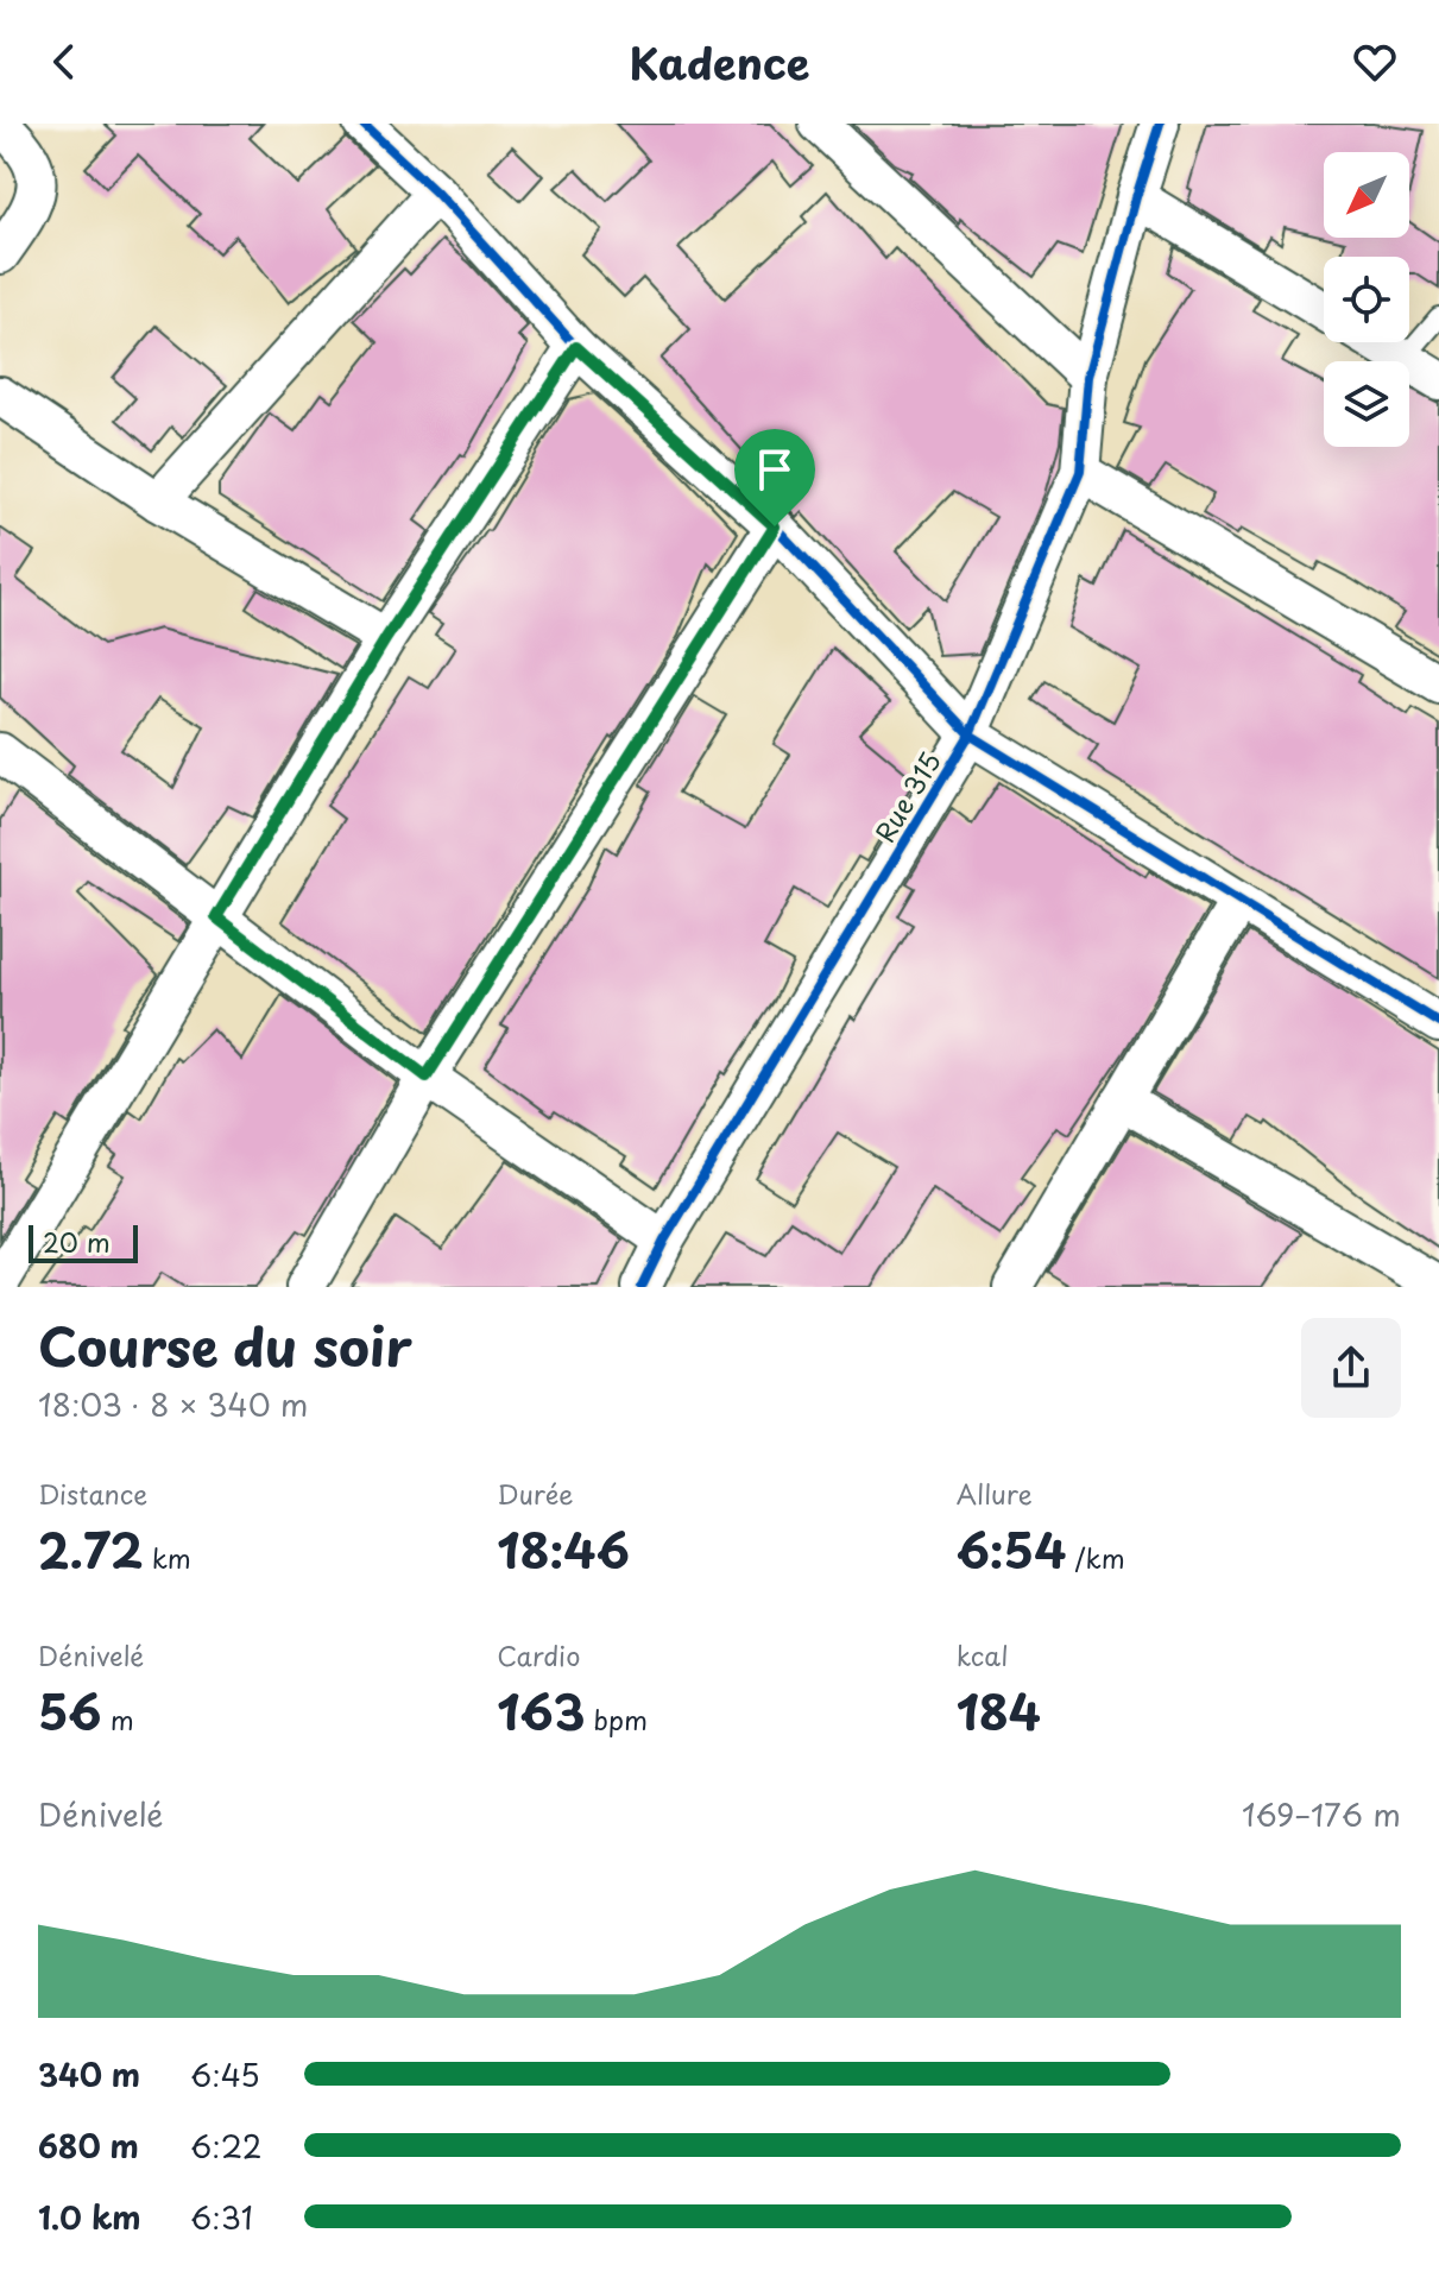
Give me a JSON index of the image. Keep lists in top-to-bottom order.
{
  "streets": {
    "street": ["Rue 315"]
  },
  "scale_bar": "20 m",
  "north": "bottom left",
  "page": {
    "header": "Kadence",
    "scale": "20 m",
    "heading": ["Course du soir", "18:03 · 8 × 340 m"],
    "stats": [
      ["Distance", "2.72 km"],
      ["Durée", "18:46"],
      ["Allure", "6:54 /km"],
      ["Dénivelé", "56 m"],
      ["Cardio", "163 bpm"],
      ["kcal", "184"]
    ],
    "chart": ["Dénivelé", "169–176 m"],
    "list": [
      {
        "name": "340 m",
        "note": "6:45"
      },
      {
        "name": "680 m",
        "note": "6:22"
      },
      {
        "name": "1.0 km",
        "note": "6:31"
      }
    ]
  }
}
